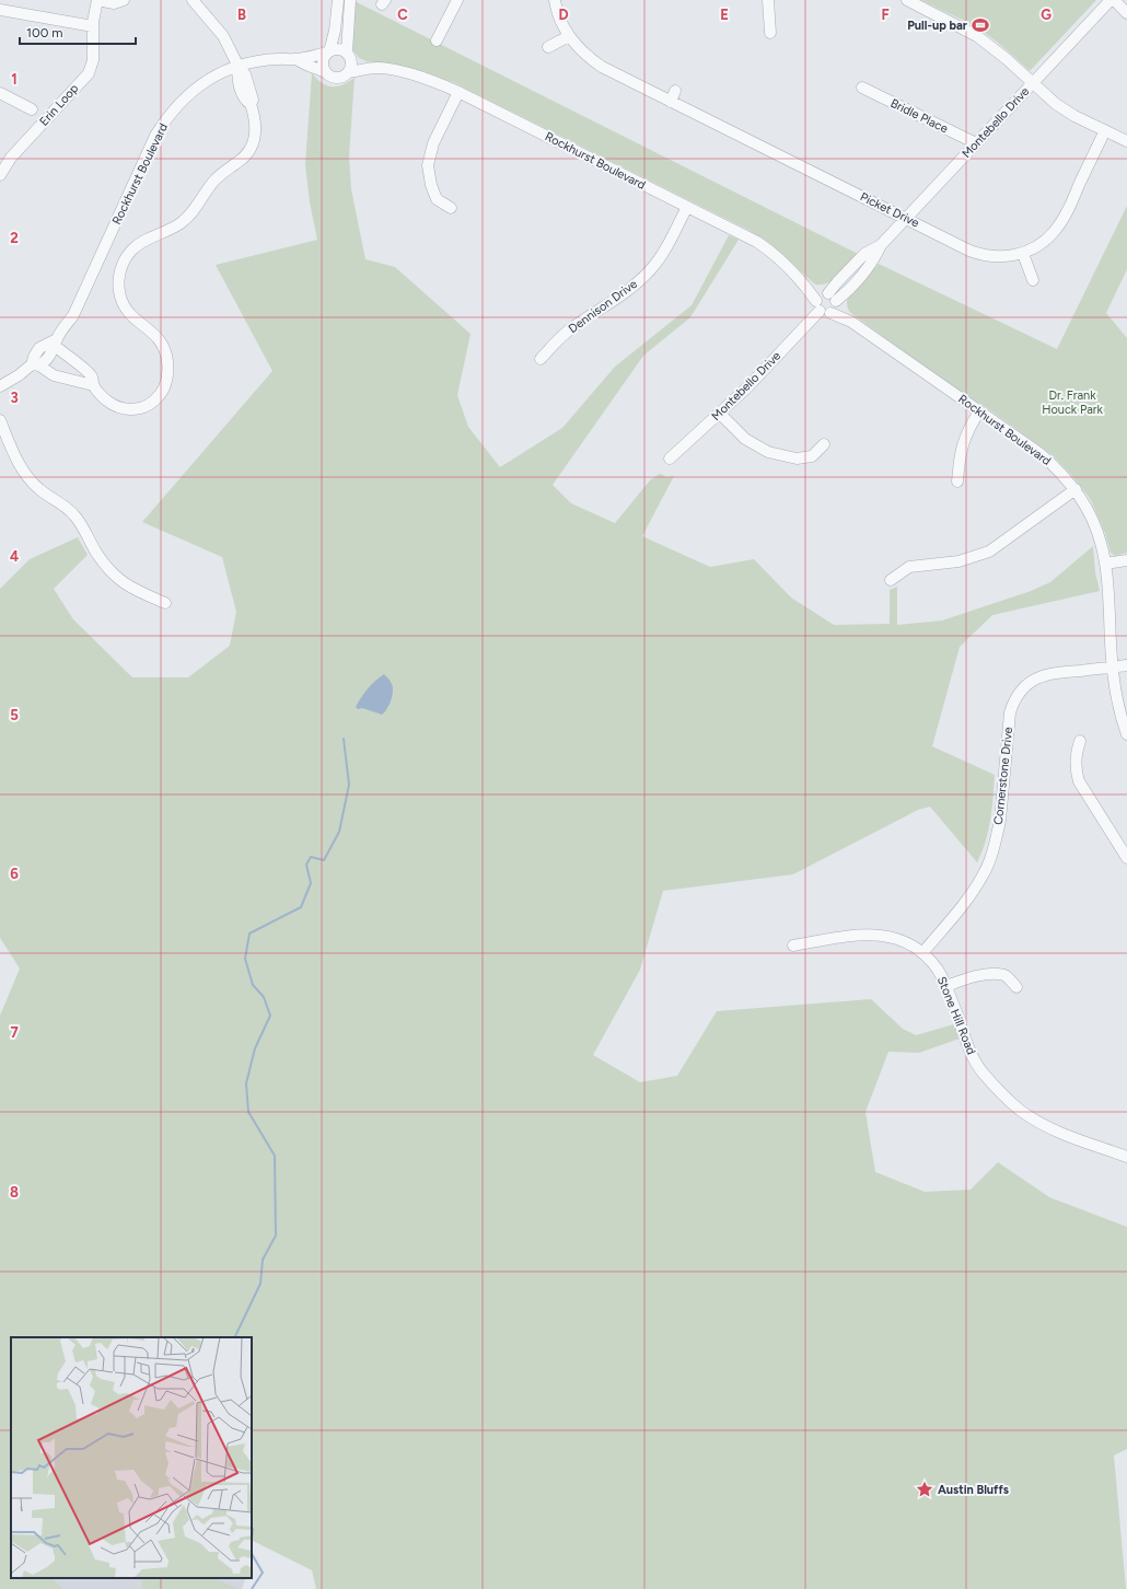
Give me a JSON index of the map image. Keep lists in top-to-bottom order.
{
  "streets": {
    "street": [
      "Erin Loop",
      "Bridle Place",
      "Montebello Drive",
      "Rockhurst Boulevard",
      "Picket Drive",
      "Dennison Drive",
      "Cornerstone Drive",
      "Stone Hill Road"
    ]
  },
  "crossings": [
    ["Bridle Place", "Montebello Drive"],
    ["Montebello Drive", "Rockhurst Boulevard"],
    ["Montebello Drive", "Picket Drive"],
    ["Rockhurst Boulevard", "Dennison Drive"],
    ["Rockhurst Boulevard", "Cornerstone Drive"],
    ["Cornerstone Drive", "Stone Hill Road"]
  ],
  "parks": ["Dr. Frank Houck Park"],
  "places": {
    "sports": ["Pull-up bar"],
    "place": ["Austin Bluffs"]
  },
  "scale_bar": "100 m",
  "grid": {
    "columns": [
      "B",
      "C",
      "D",
      "E",
      "F",
      "G"
    ],
    "rows": [
      "1",
      "2",
      "3",
      "4",
      "5",
      "6",
      "7",
      "8"
    ]
  }
}
